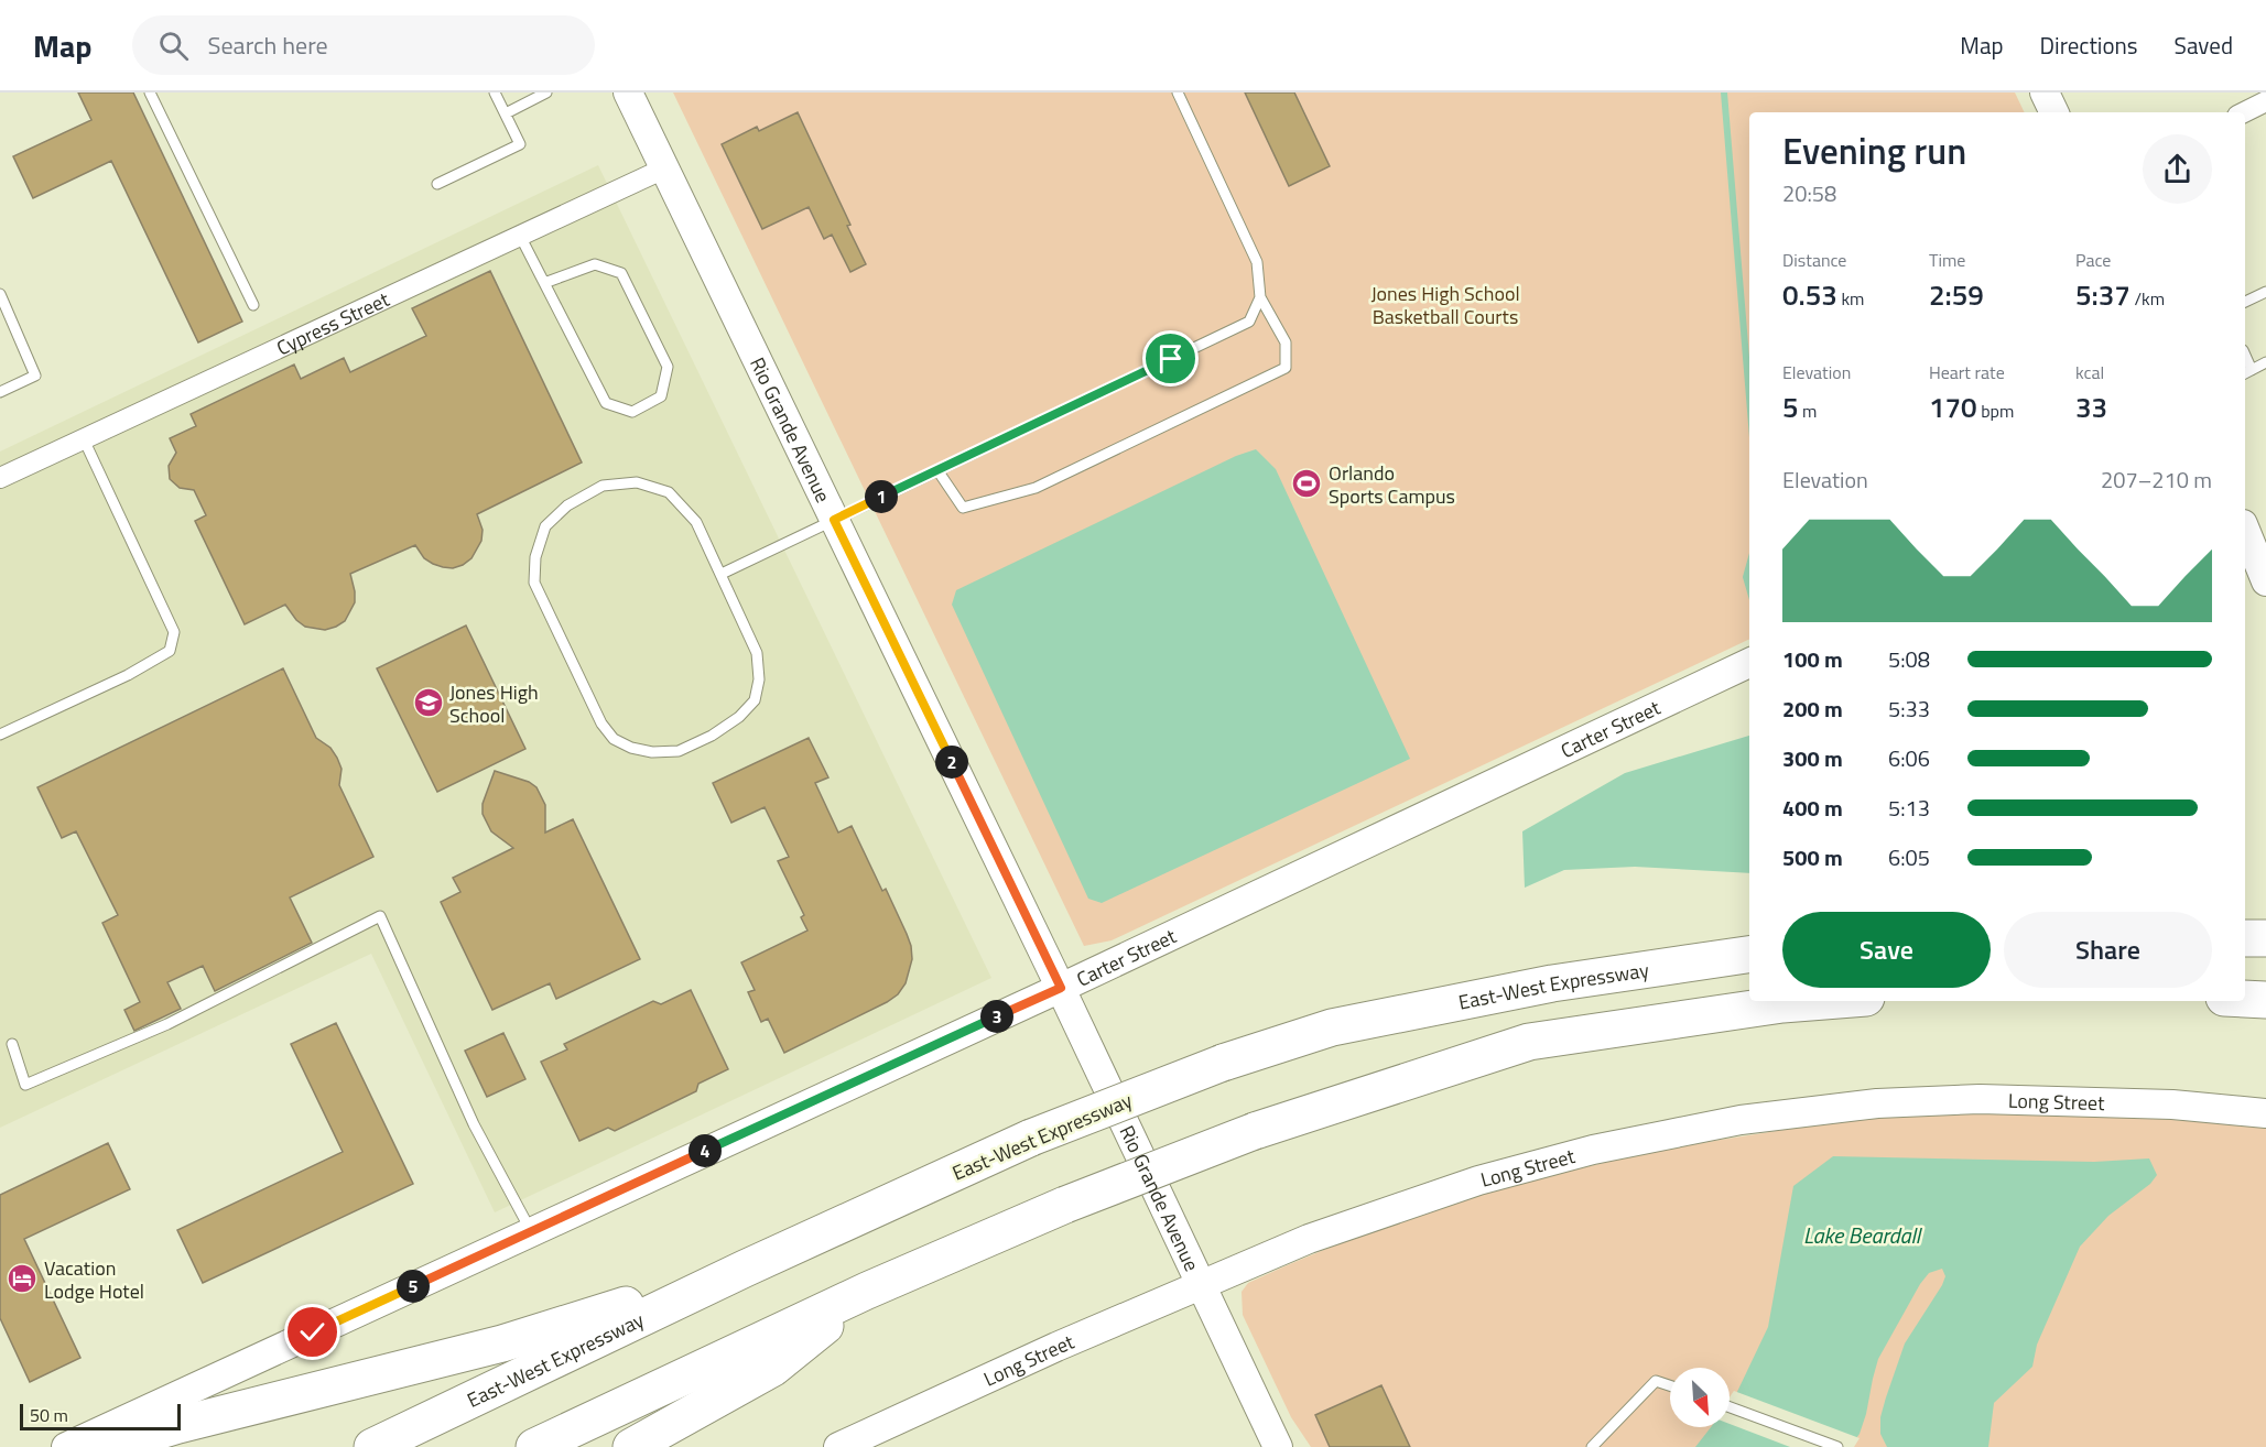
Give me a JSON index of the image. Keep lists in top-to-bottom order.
{
  "streets": {
    "highway": ["East-West Expressway"],
    "street": [
      "Cypress Street",
      "Rio Grande Avenue",
      "Carter Street",
      "Long Street"
    ]
  },
  "crossings": [
    ["Cypress Street", "Rio Grande Avenue"],
    ["Rio Grande Avenue", "Carter Street"],
    ["Rio Grande Avenue", "Long Street"]
  ],
  "water": ["Lake Beardall"],
  "parks": ["Jones High School Basketball Courts"],
  "places": {
    "sports": ["Orlando Sports Campus"],
    "school or university": ["Jones High School"],
    "hotel": ["Vacation Lodge Hotel"]
  },
  "scale_bar": "50 m",
  "north": "bottom right",
  "page": {
    "header": "Map",
    "search": "Search here",
    "nav": ["Map", "Directions", "Saved"],
    "heading": ["Evening run", "20:58"],
    "stats": [
      ["Distance", "0.53 km"],
      ["Time", "2:59"],
      ["Pace", "5:37 /km"],
      ["Elevation", "5 m"],
      ["Heart rate", "170 bpm"],
      ["kcal", "33"]
    ],
    "chart": ["Elevation", "207–210 m"],
    "pins": [
      "1",
      "2",
      "3",
      "4",
      "5"
    ],
    "list": [
      {
        "name": "100 m",
        "note": "5:08"
      },
      {
        "name": "200 m",
        "note": "5:33"
      },
      {
        "name": "300 m",
        "note": "6:06"
      },
      {
        "name": "400 m",
        "note": "5:13"
      },
      {
        "name": "500 m",
        "note": "6:05"
      }
    ],
    "buttons": ["Save", "Share"],
    "scale": "50 m"
  }
}
